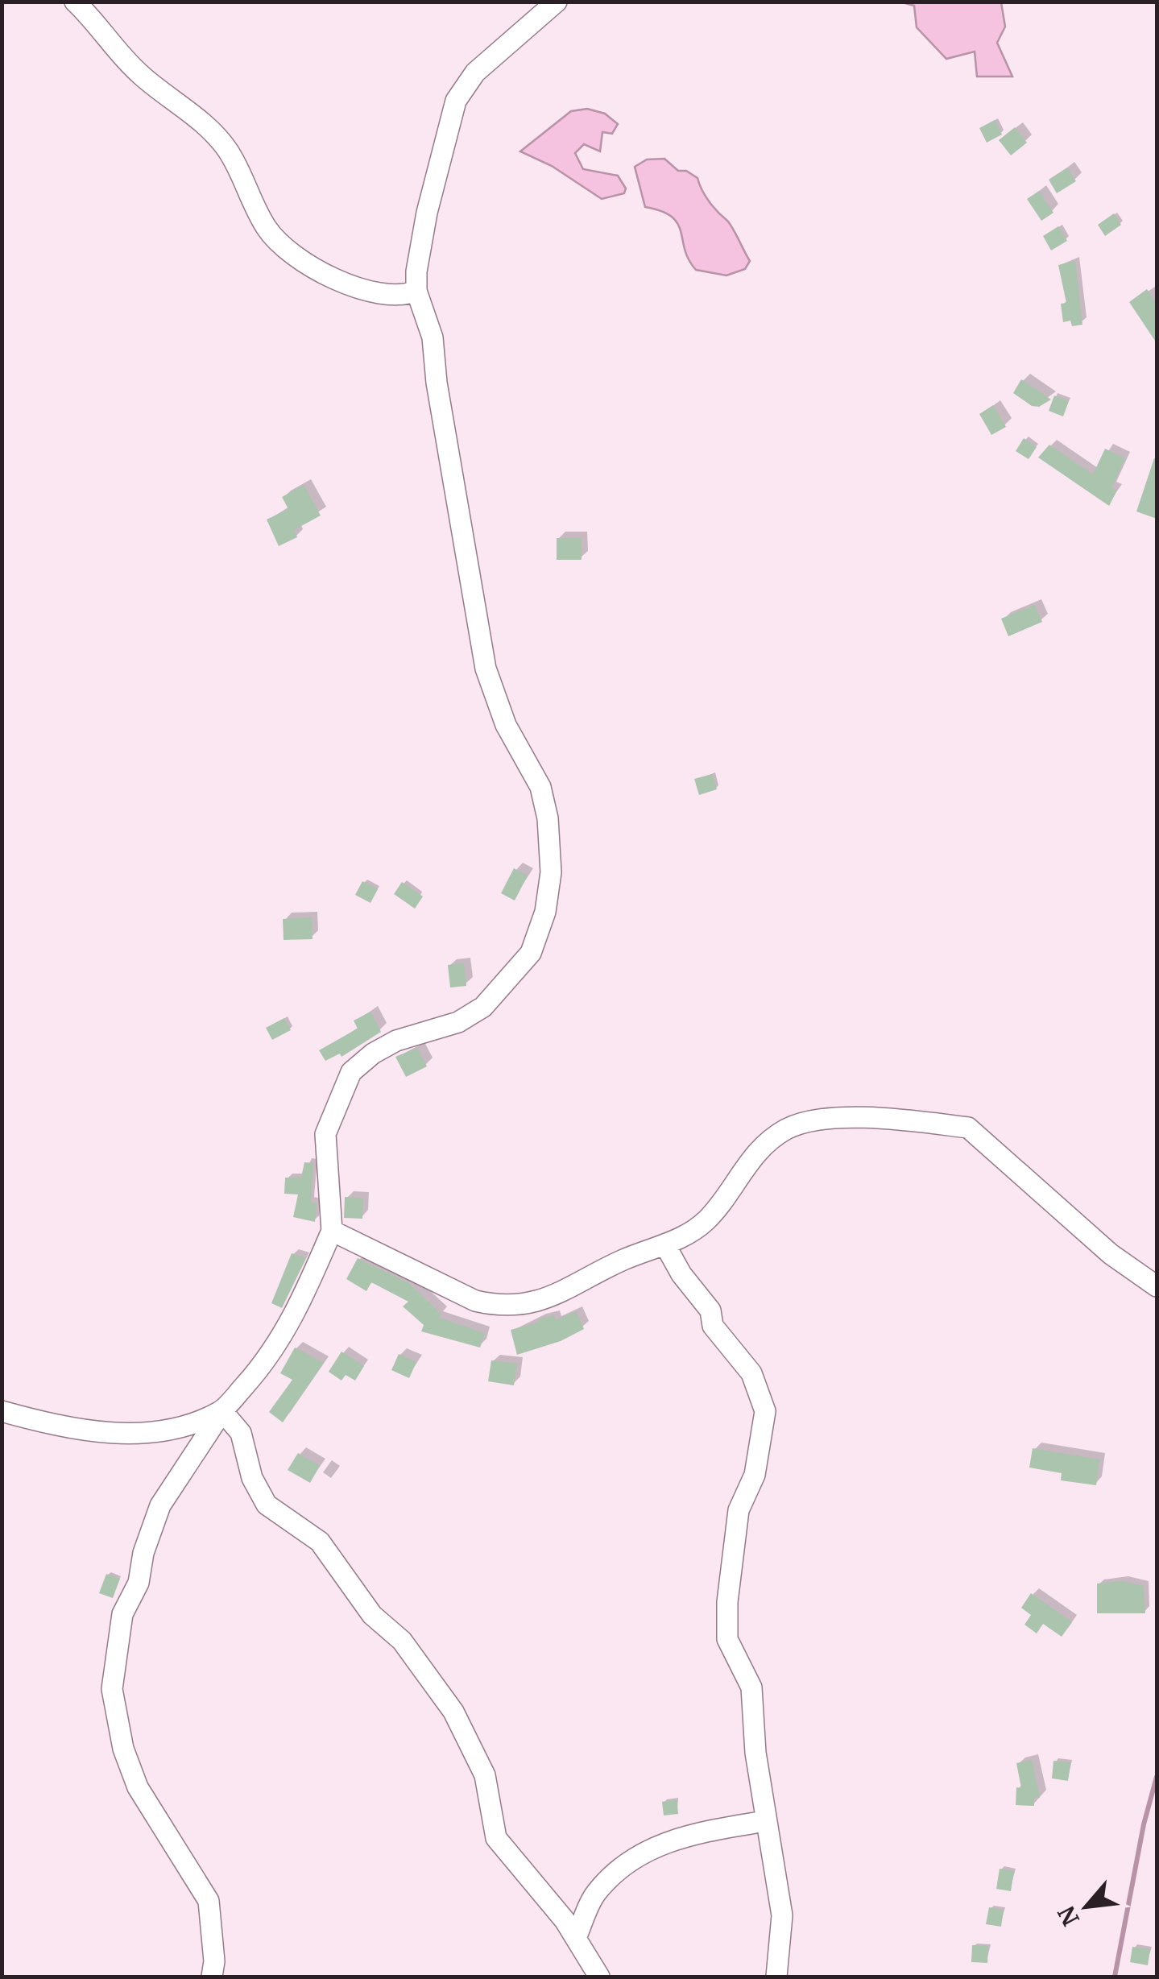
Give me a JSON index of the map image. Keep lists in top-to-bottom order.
{
  "north": "bottom left"
}
